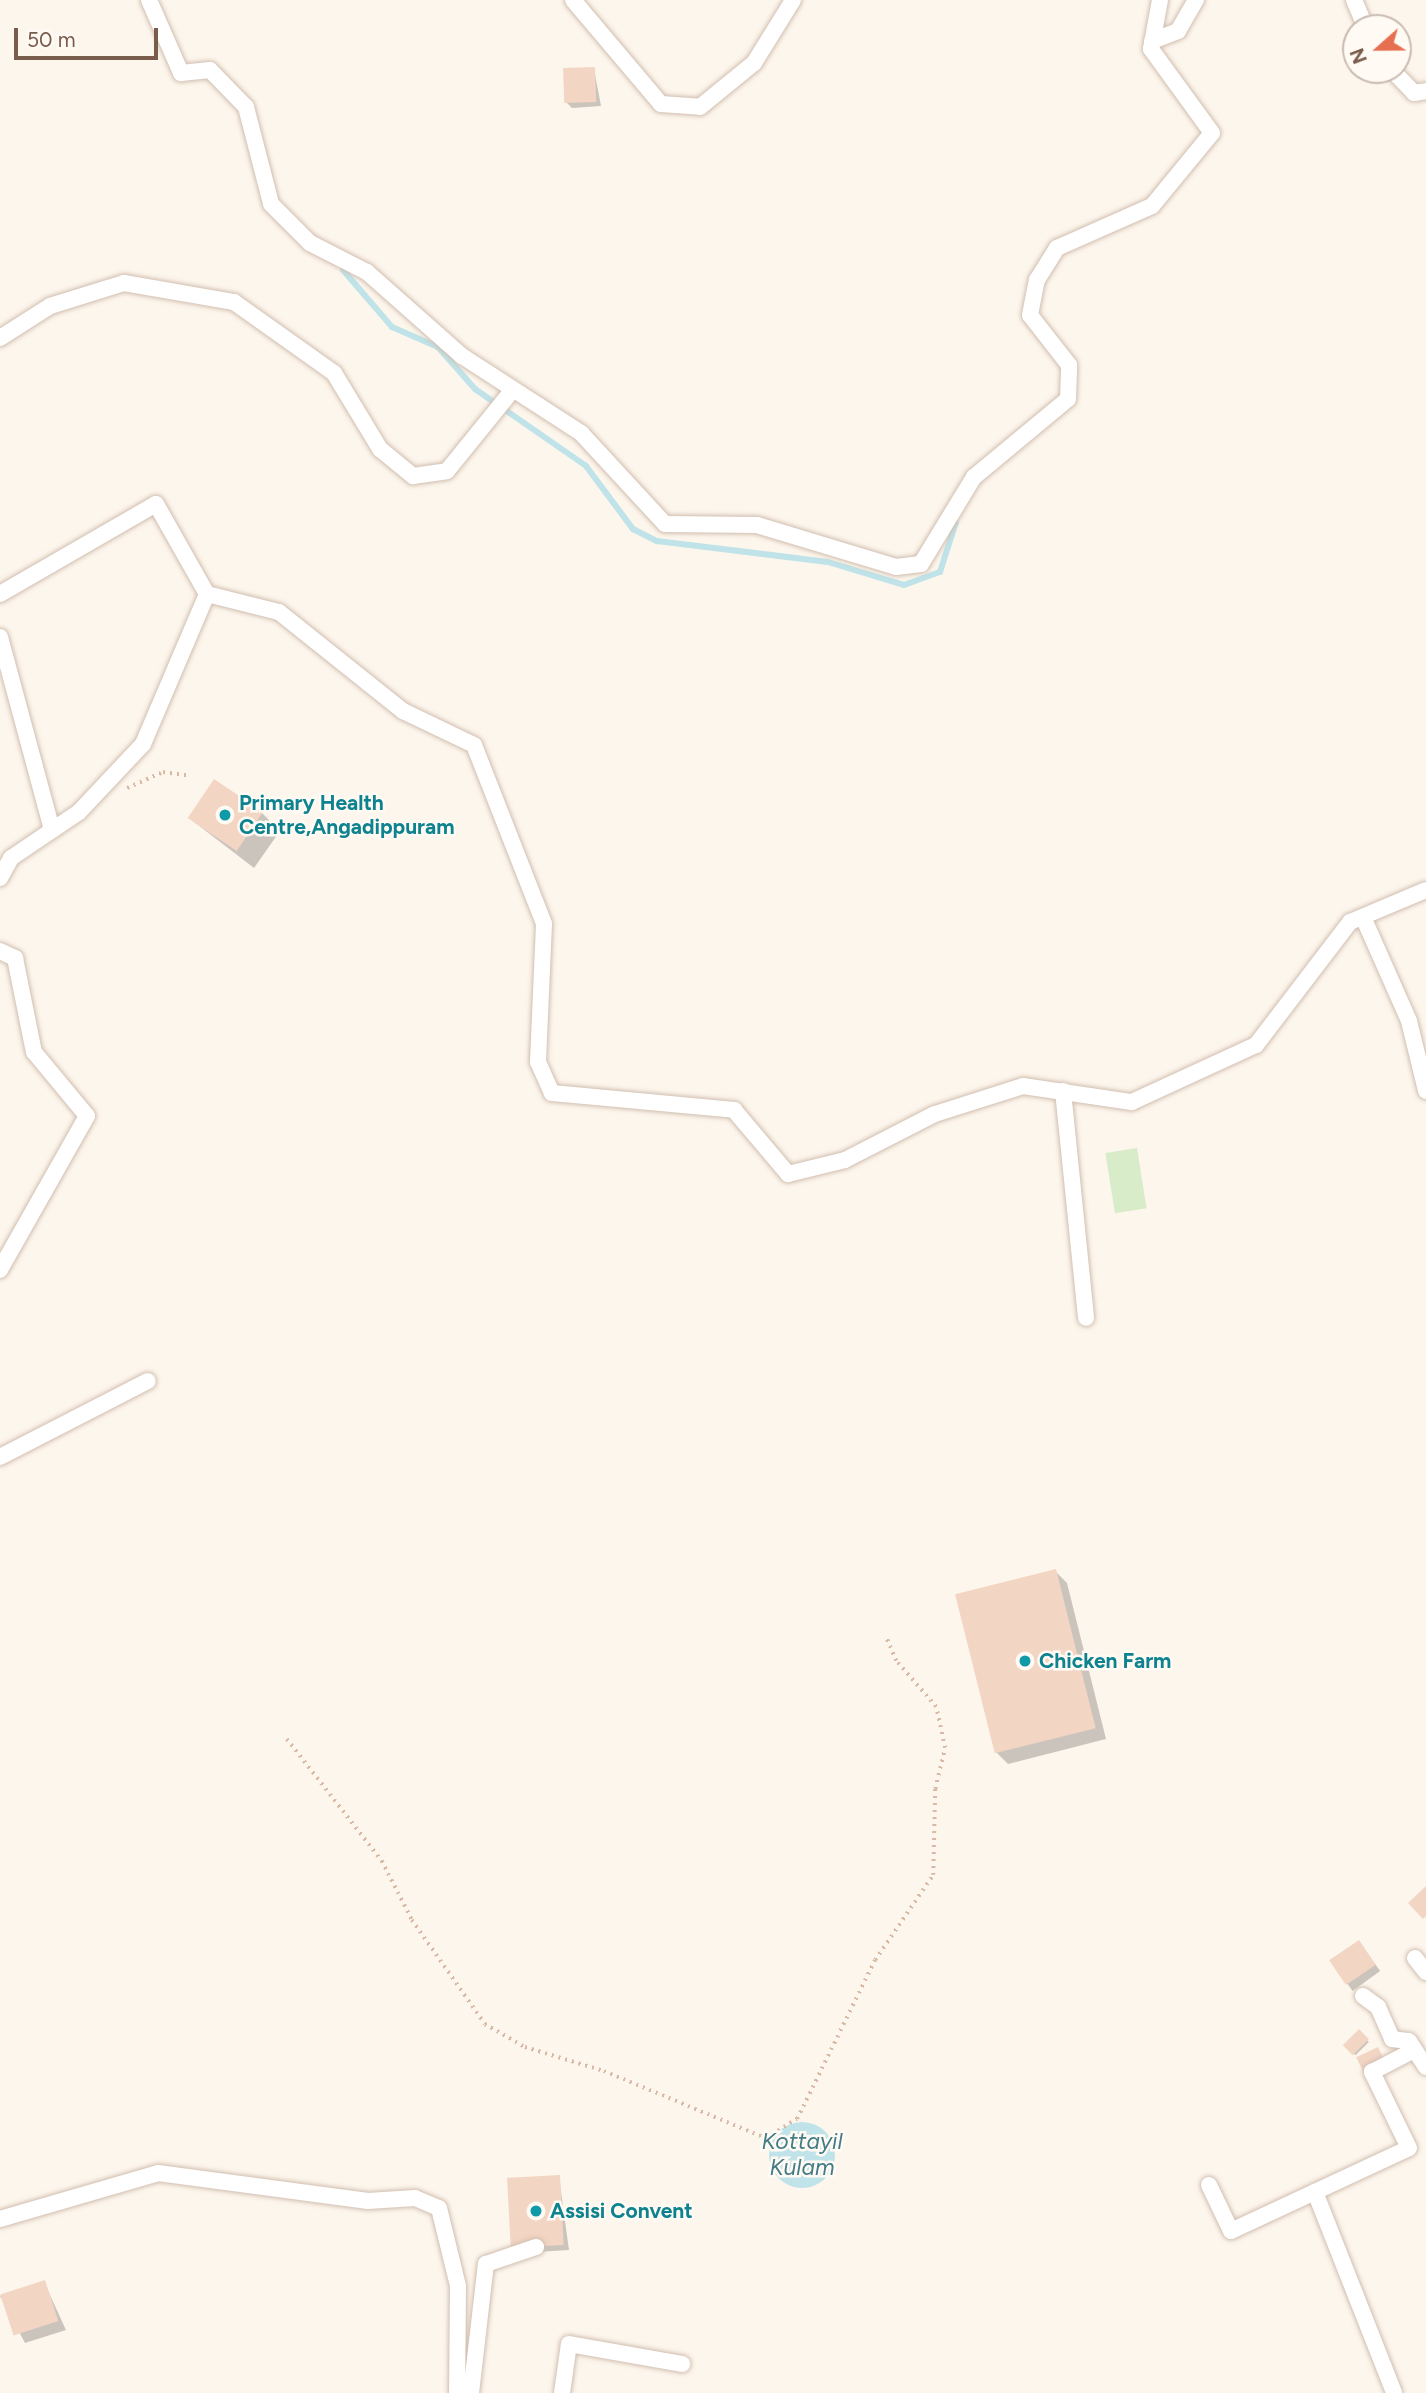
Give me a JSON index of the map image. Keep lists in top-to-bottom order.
{
  "water": ["Kottayil Kulam"],
  "places": ["Primary Health Centre,Angadippuram", "Chicken Farm", "Assisi Convent"],
  "scale_bar": "50 m",
  "north": "left"
}
